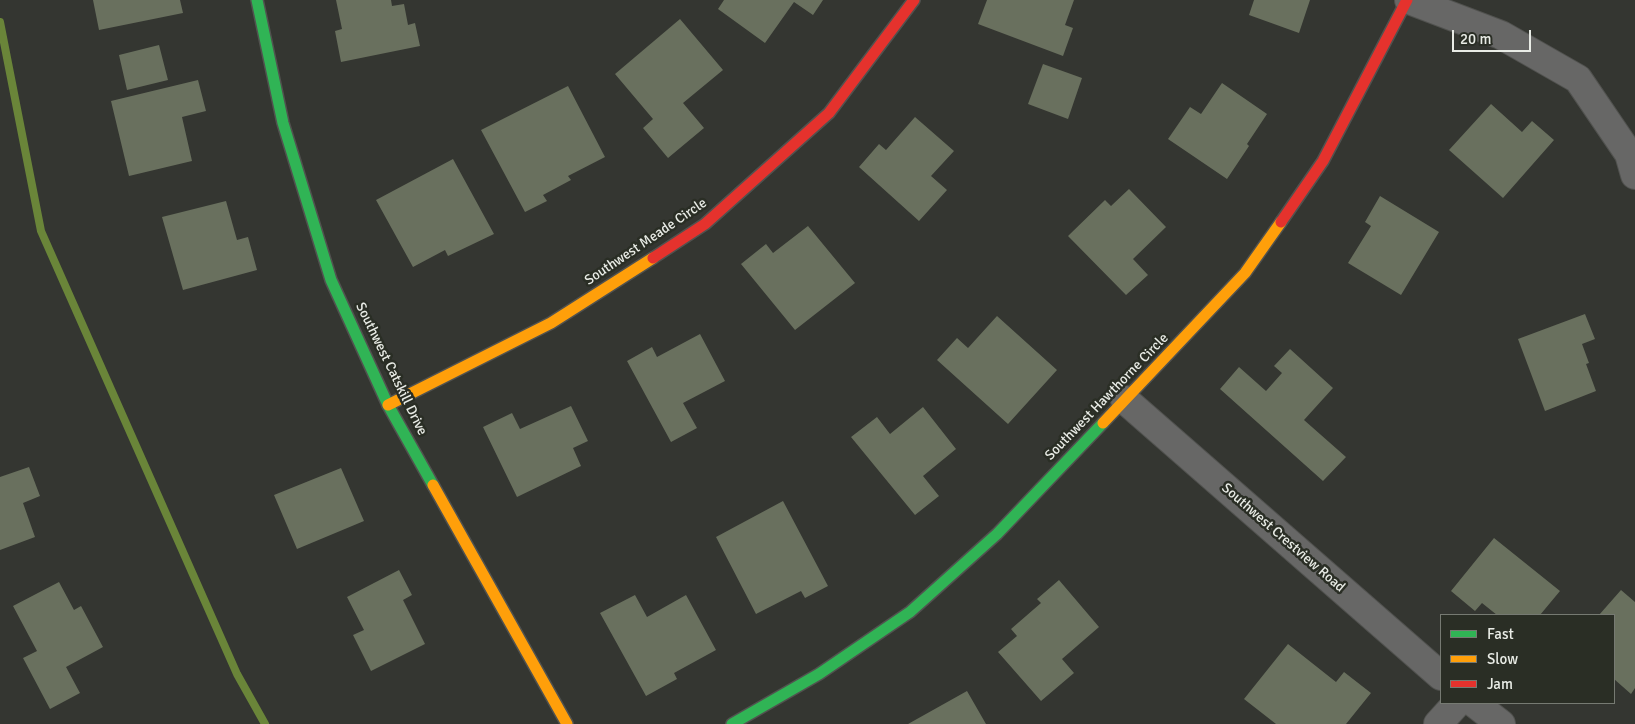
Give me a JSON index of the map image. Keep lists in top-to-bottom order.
{
  "streets": {
    "street": [
      "Southwest Meade Circle",
      "Southwest Catskill Drive",
      "Southwest Hawthorne Circle",
      "Southwest Crestview Road"
    ]
  },
  "crossings": [
    ["Southwest Meade Circle", "Southwest Catskill Drive"],
    ["Southwest Hawthorne Circle", "Southwest Crestview Road"]
  ],
  "legend": ["Fast", "Slow", "Jam"],
  "scale_bar": "20 m"
}
